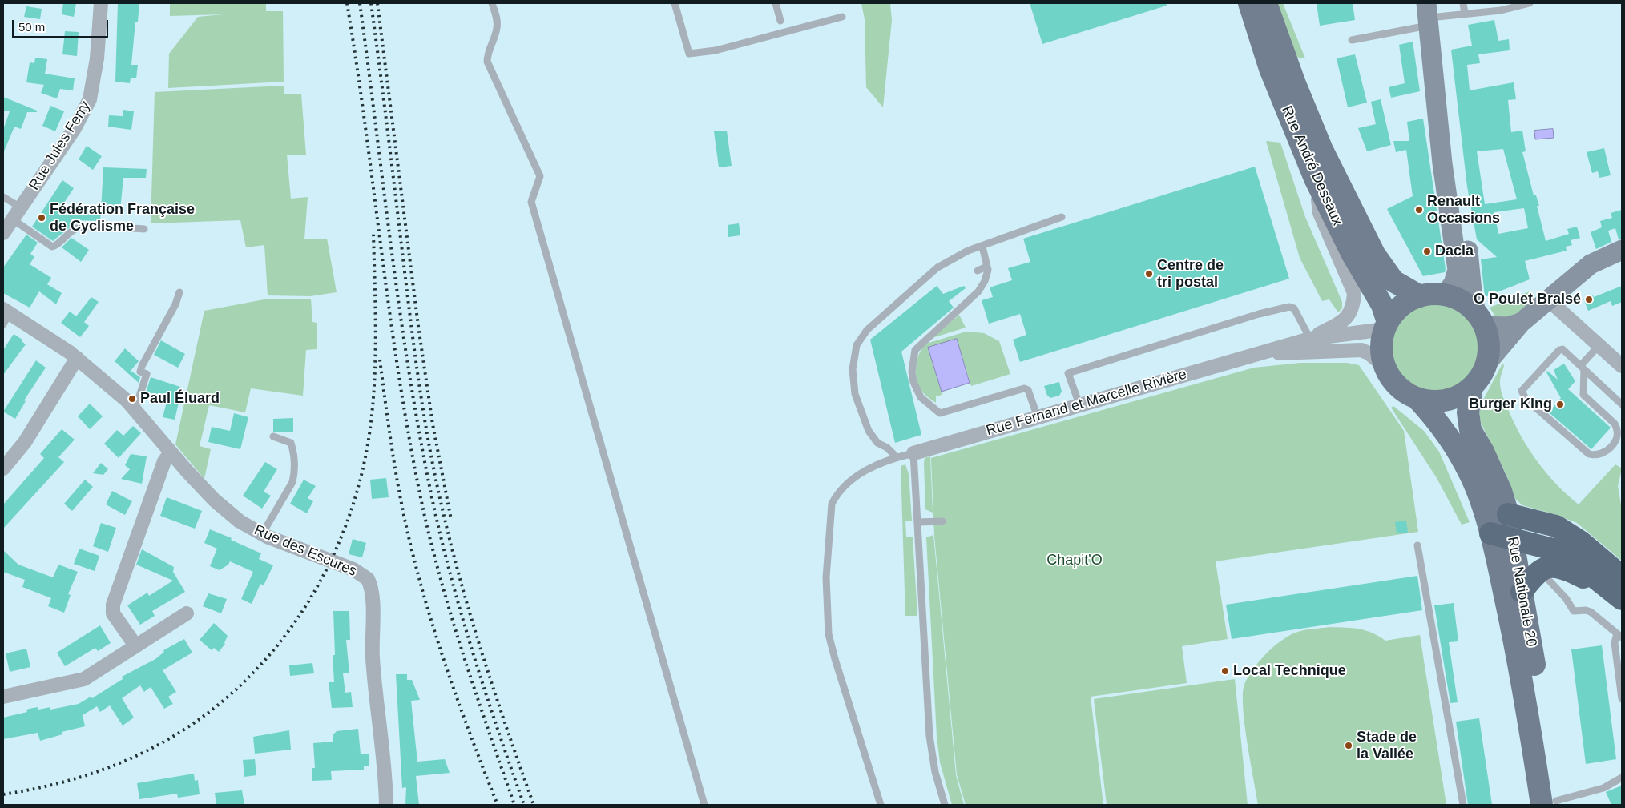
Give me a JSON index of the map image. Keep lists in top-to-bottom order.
{
  "streets": {
    "main road": ["Rue André Dessaux", "Rue Nationale 20"],
    "street": ["Rue Jules Ferry", "Rue Fernand et Marcelle Rivière", "Rue des Escures"]
  },
  "crossings": [
    ["Rue André Dessaux", "Rue Fernand et Marcelle Rivière"],
    ["Rue André Dessaux", "Rue Nationale 20"],
    ["Rue Fernand et Marcelle Rivière", "Rue Nationale 20"]
  ],
  "parks": ["Chapit'O"],
  "places": [
    "Renault Occasions",
    "Fédération Française de Cyclisme",
    "Dacia",
    "Centre de tri postal",
    "O Poulet Braisé",
    "Paul Éluard",
    "Burger King",
    "Local Technique",
    "Stade de la Vallée"
  ],
  "scale_bar": "50 m"
}
